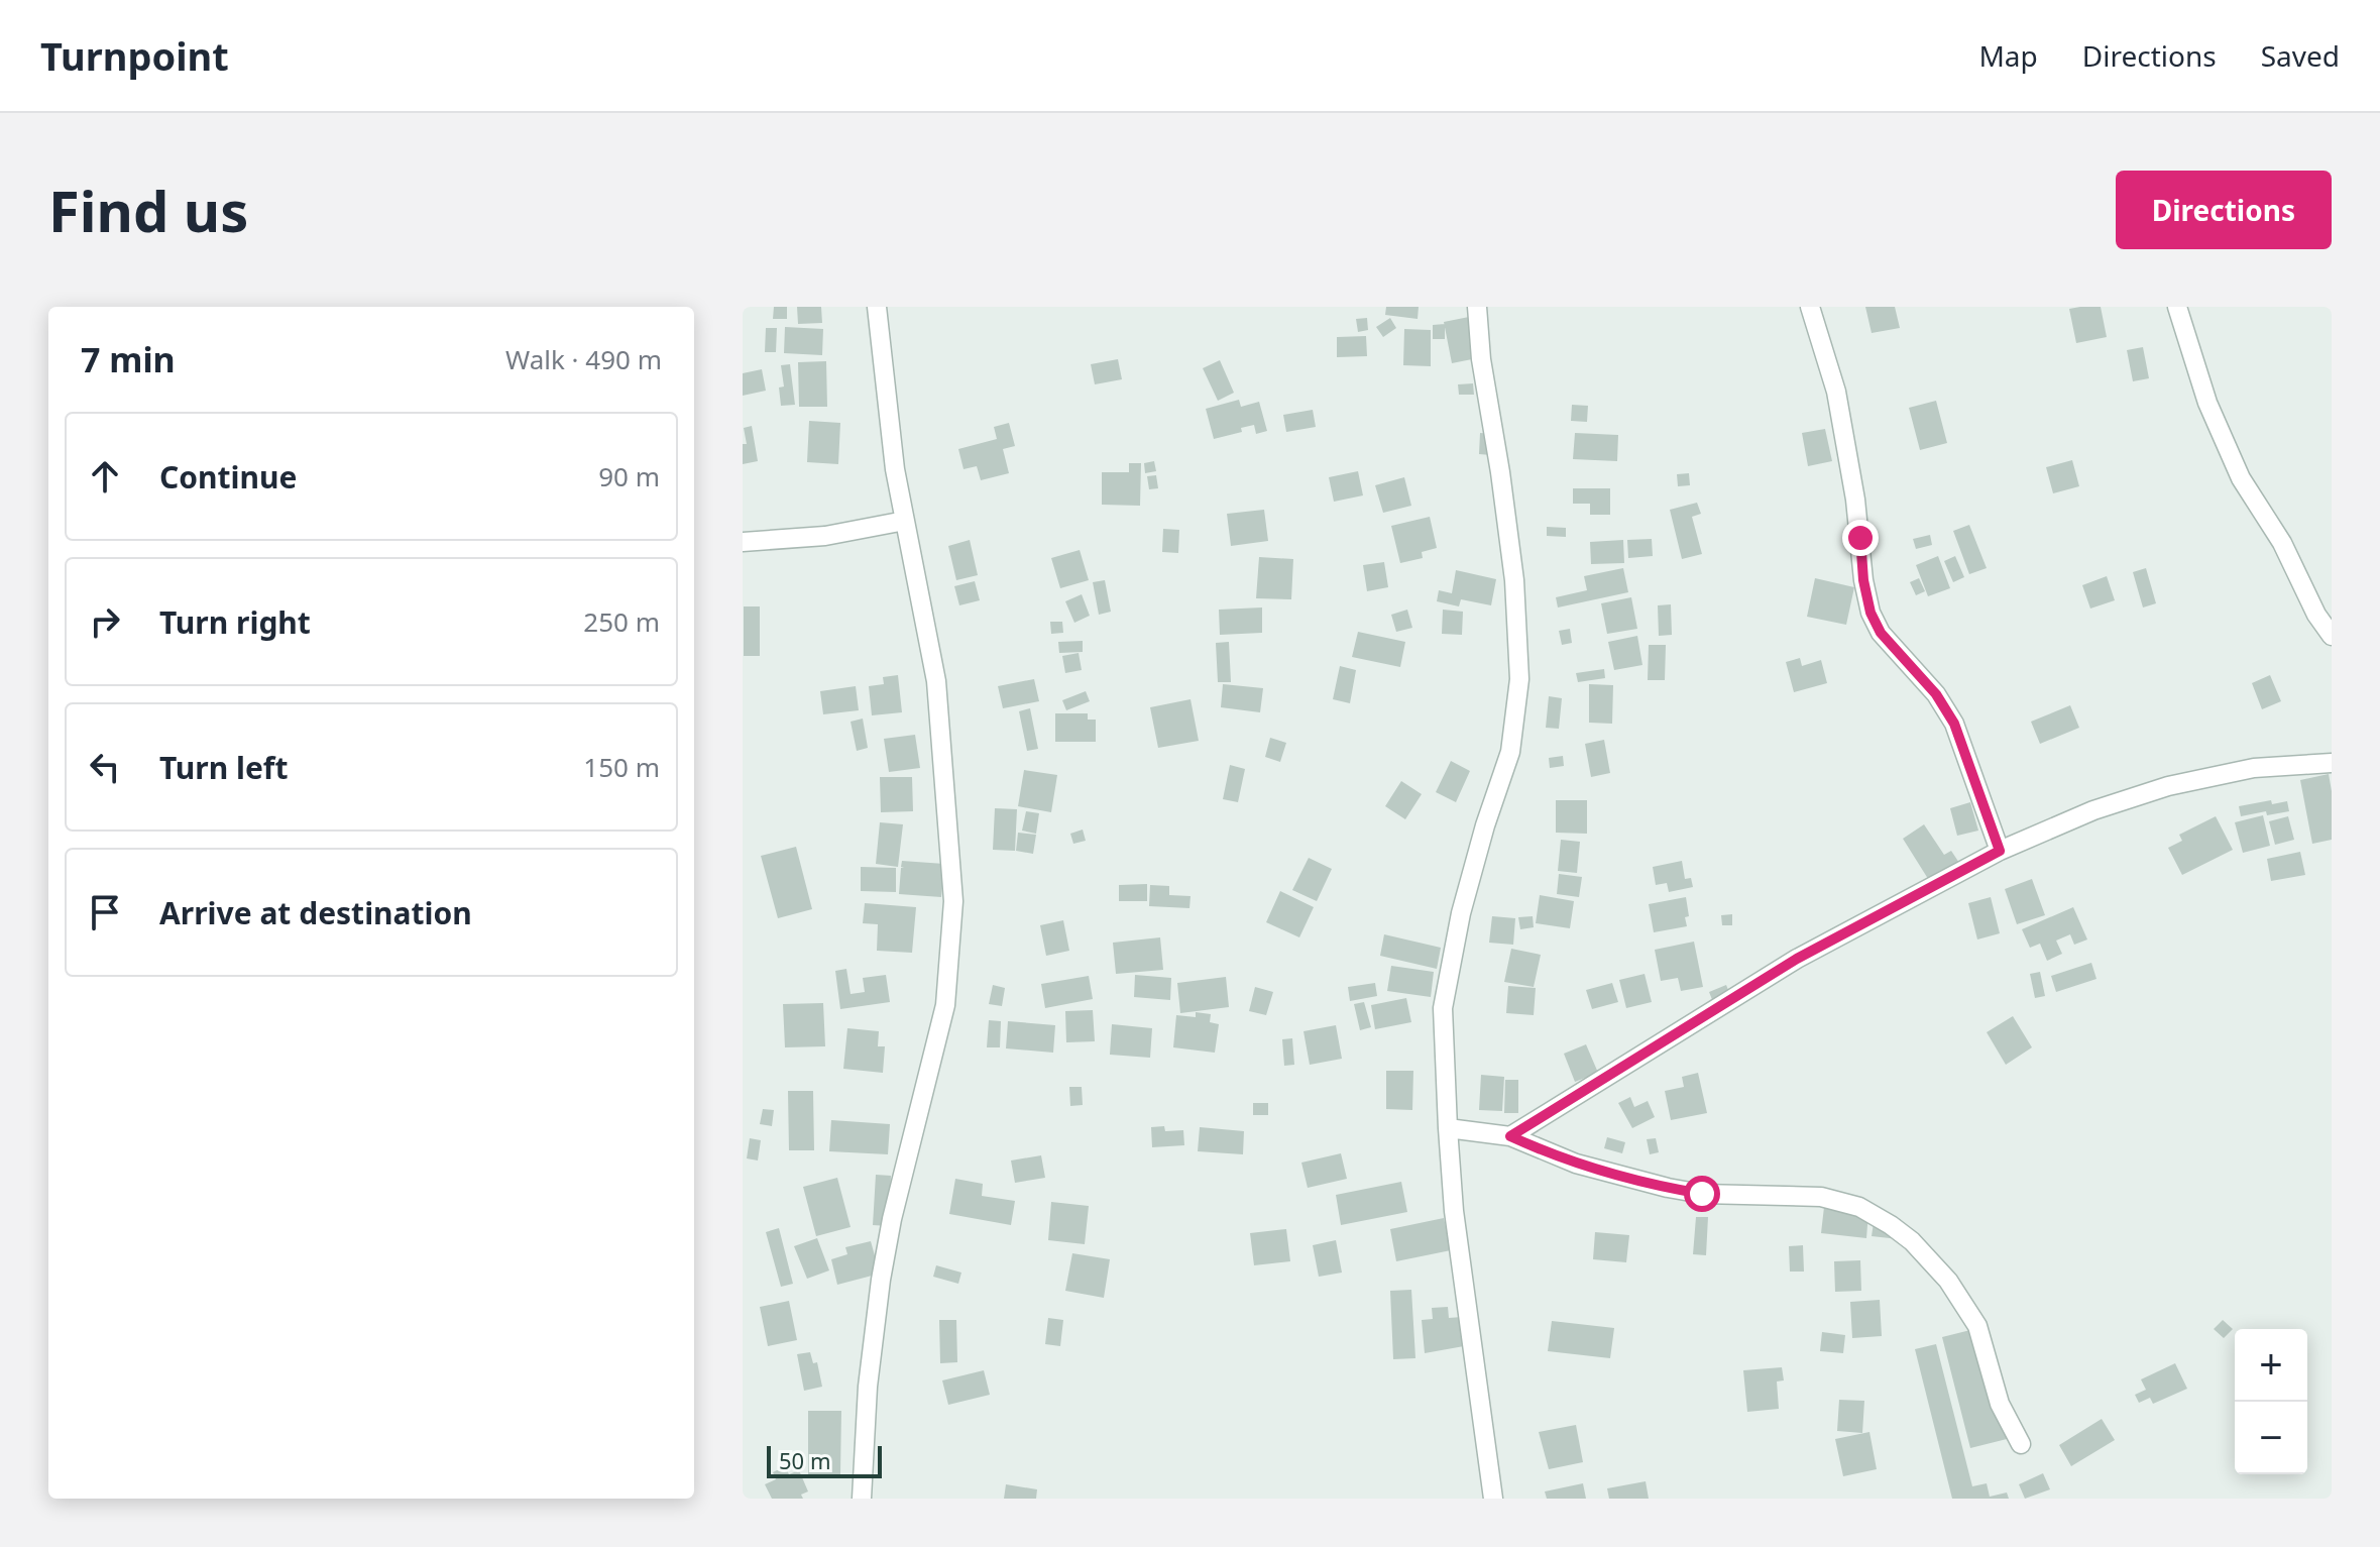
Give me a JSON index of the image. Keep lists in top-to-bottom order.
{
  "scale_bar": "50 m",
  "page": {
    "header": "Turnpoint",
    "nav": ["Map", "Directions", "Saved"],
    "buttons": "Directions",
    "title": "Find us",
    "heading": ["7 min", "Walk · 490 m"],
    "list": [
      ["Continue", "90 m"],
      ["Turn right", "250 m"],
      ["Turn left", "150 m"],
      "Arrive at destination"
    ],
    "map_buttons": ["+", "−"],
    "scale": "50 m"
  }
}
